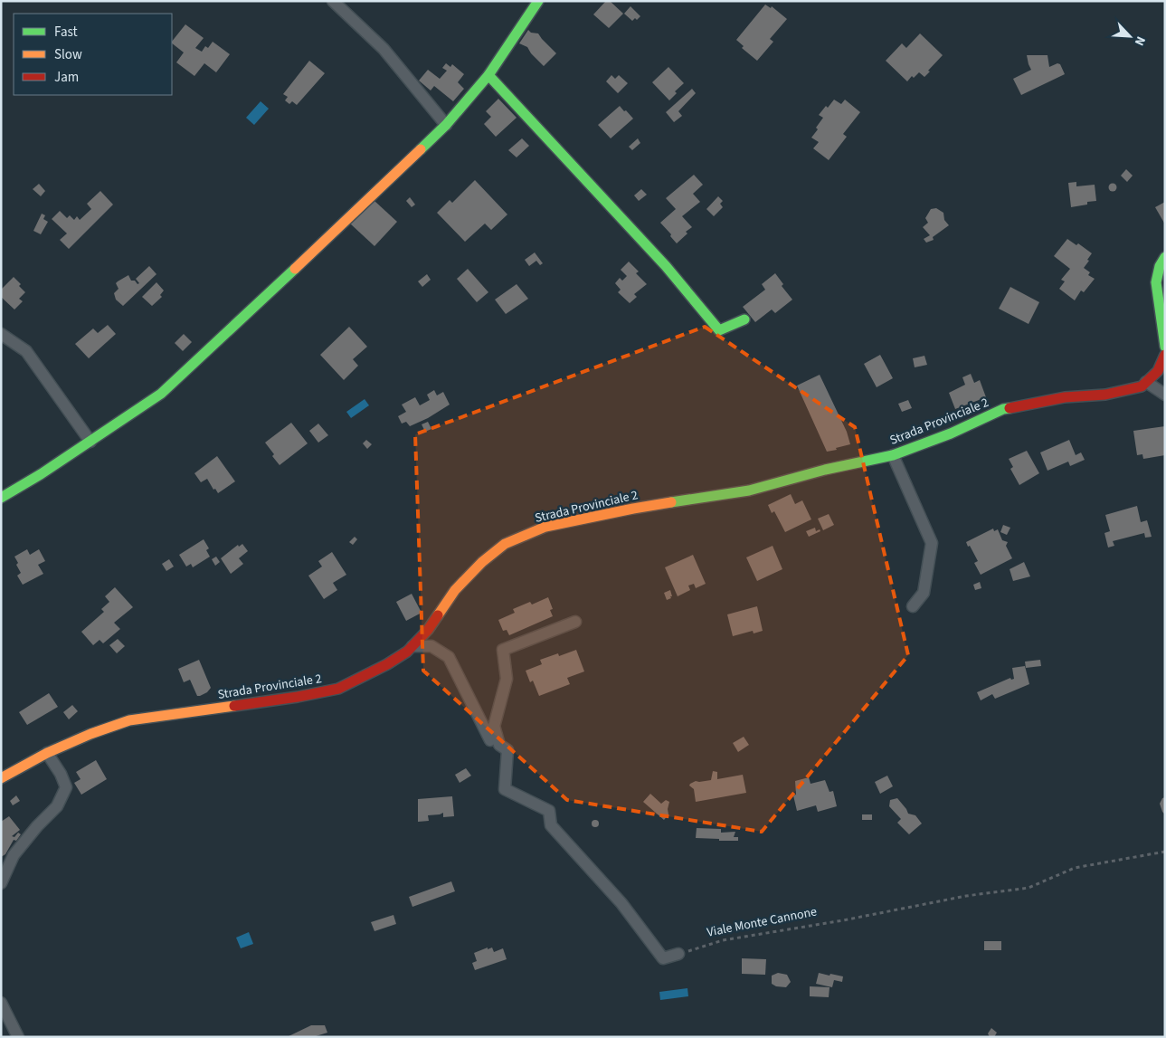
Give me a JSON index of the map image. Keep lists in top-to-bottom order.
{
  "streets": {
    "street": ["Strada Provinciale 2"],
    "path": ["Viale Monte Cannone"]
  },
  "legend": ["Fast", "Slow", "Jam"],
  "north": "bottom right"
}
